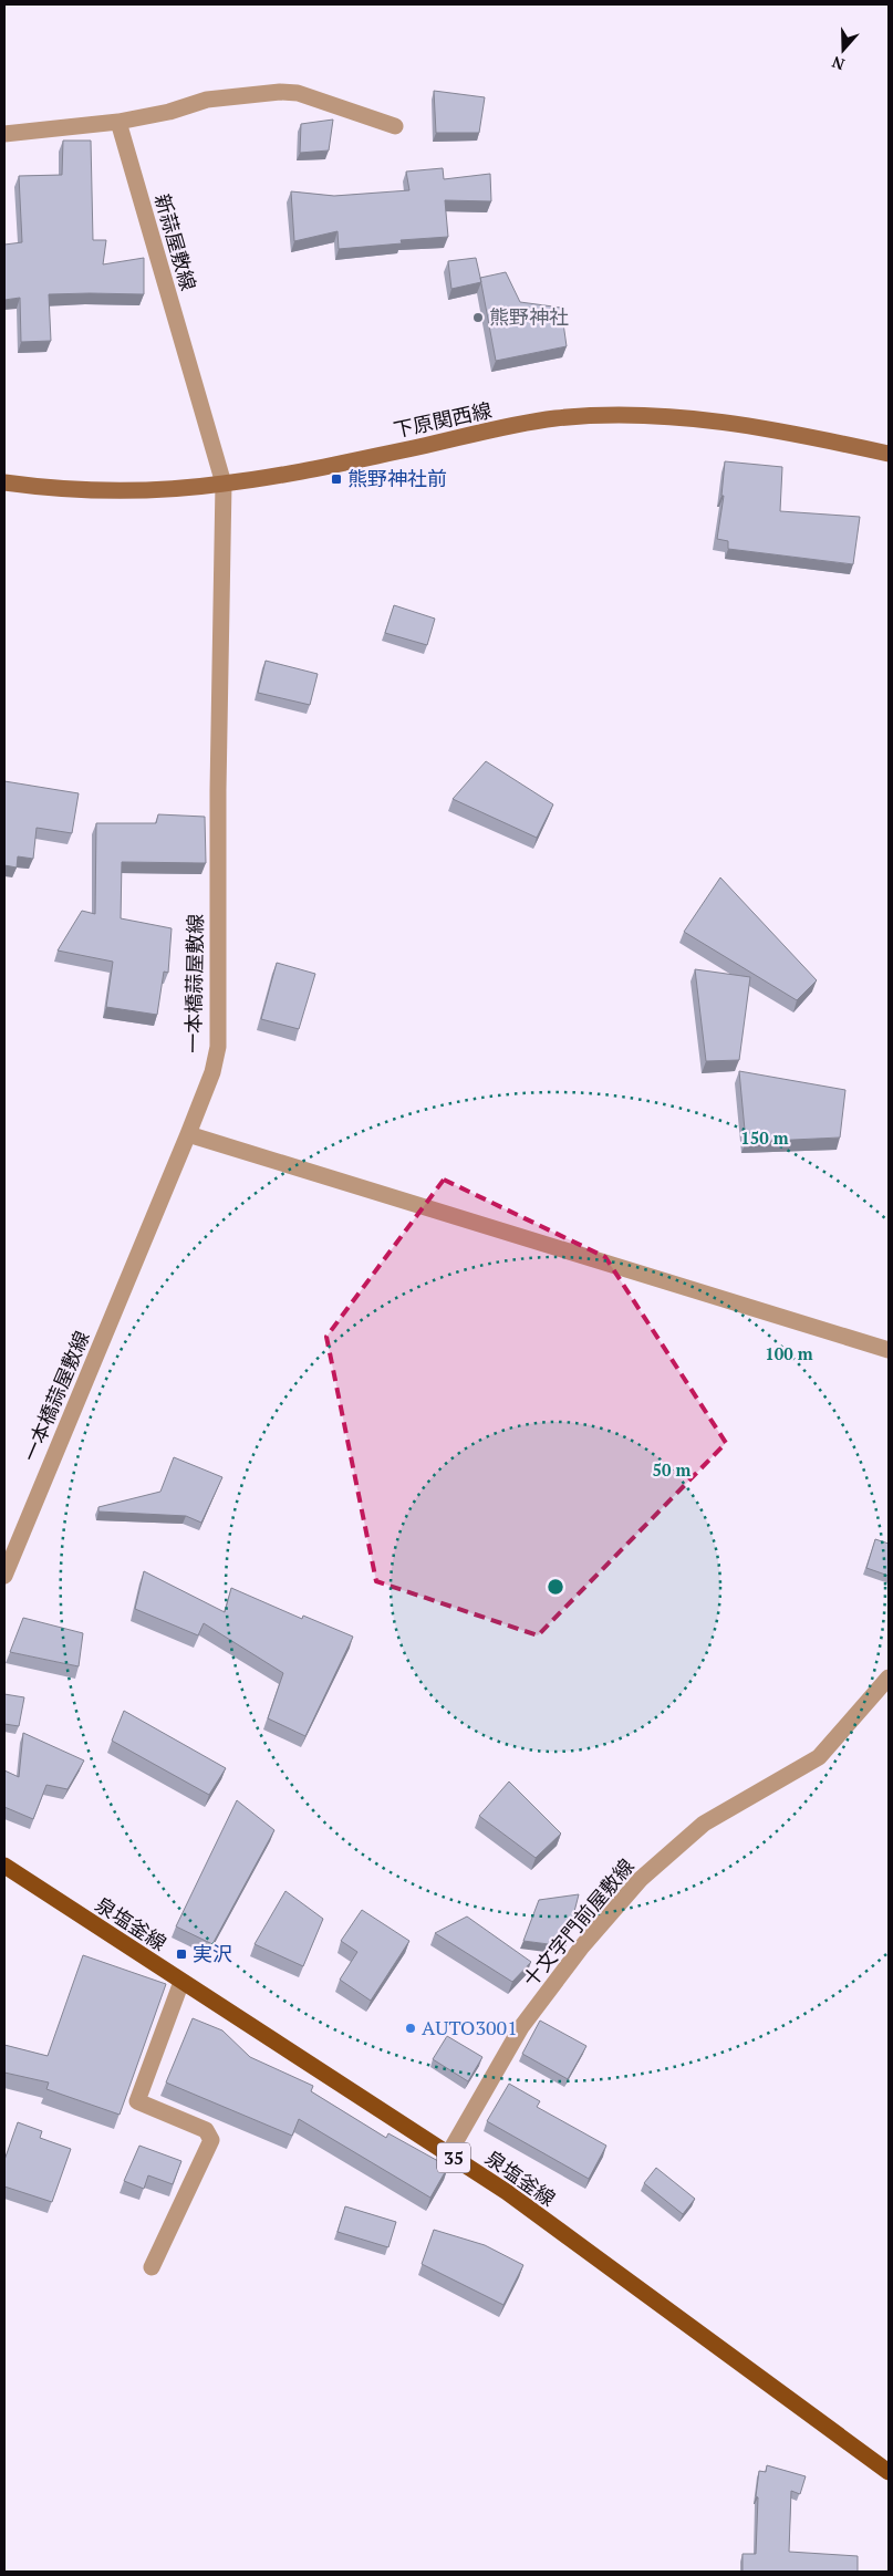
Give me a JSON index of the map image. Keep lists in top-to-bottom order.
{
  "streets": {
    "main road": ["泉塩釜線", "35"],
    "street": [
      "新蒜屋敷線",
      "下原関西線",
      "一本橋蒜屋敷線",
      "十文字門前屋敷線"
    ]
  },
  "crossings": [
    ["新蒜屋敷線", "下原関西線"],
    ["新蒜屋敷線", "一本橋蒜屋敷線"],
    ["下原関西線", "一本橋蒜屋敷線"],
    ["十文字門前屋敷線", "泉塩釜線"]
  ],
  "places": {
    "other": ["熊野神社", "AUTO3001"],
    "transit": ["熊野神社前", "実沢"]
  },
  "north": "bottom",
  "rings": ["150 m", "100 m", "50 m"]
}
